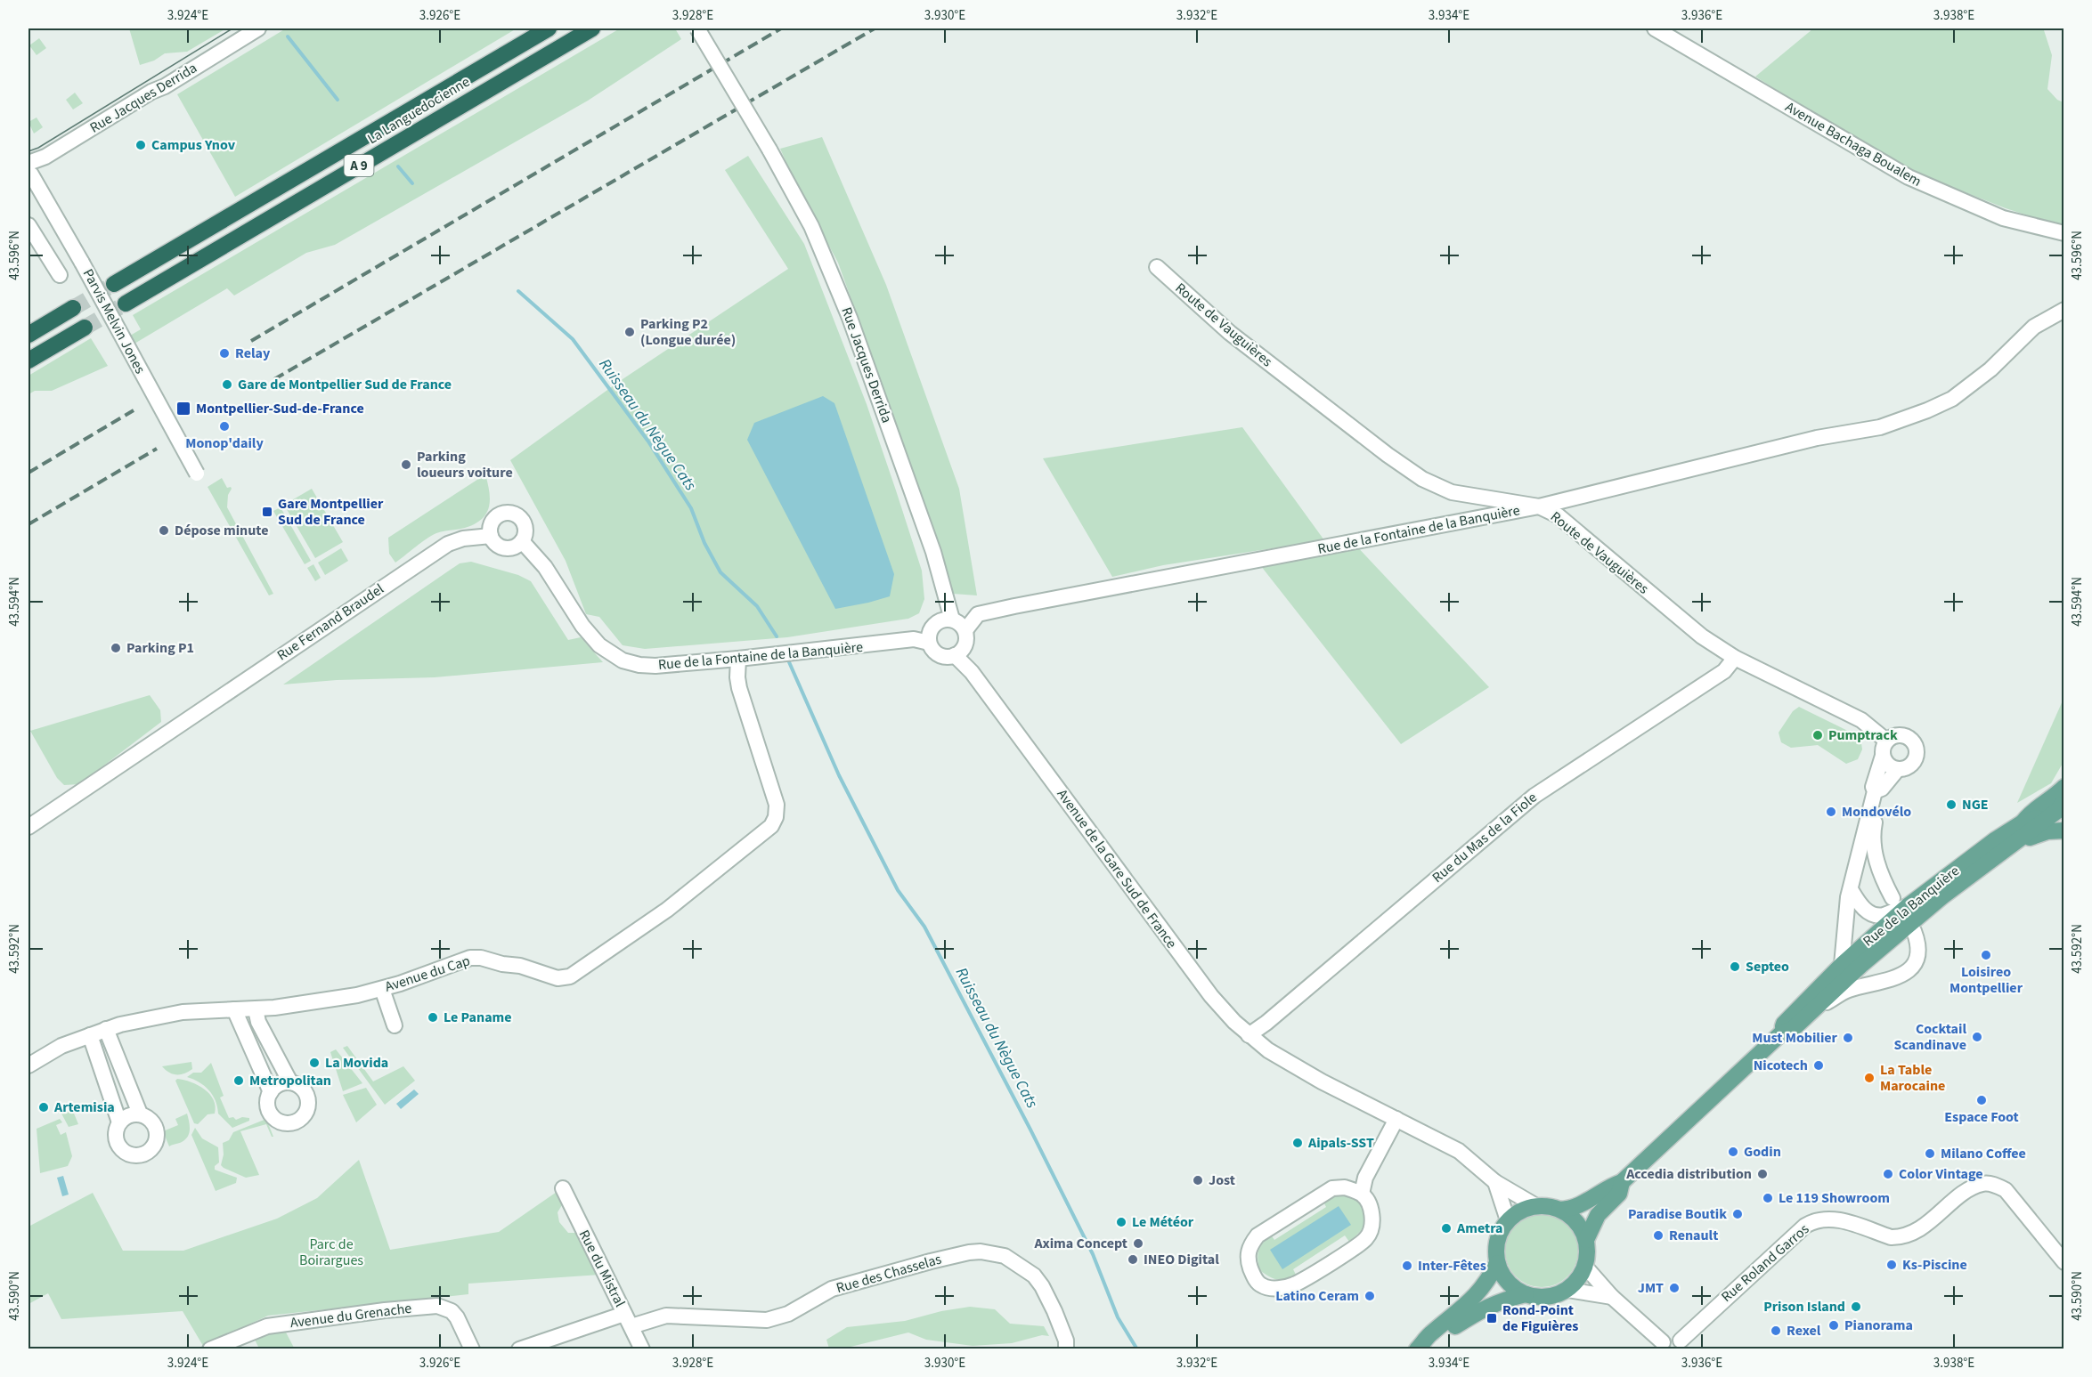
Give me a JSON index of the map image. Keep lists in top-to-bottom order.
{
  "streets": {
    "highway": ["La Languedocienne", "A 9"],
    "main road": ["Rue de la Banquière"],
    "street": [
      "Rue Jacques Derrida",
      "Avenue Bachaga Boualem",
      "Parvis Melvin Jones",
      "Route de Vauguières",
      "Rue de la Fontaine de la Banquière",
      "Rue Fernand Braudel",
      "Rue du Mas de la Fiole",
      "Avenue de la Gare Sud de France",
      "Avenue du Cap",
      "Rue Roland Garros",
      "Rue du Mistral",
      "Rue des Chasselas",
      "Avenue du Grenache"
    ]
  },
  "crossings": [
    ["Rue Jacques Derrida", "Parvis Melvin Jones"],
    ["Rue Jacques Derrida", "Rue de la Fontaine de la Banquière"],
    ["Rue Jacques Derrida", "Avenue de la Gare Sud de France"],
    ["Route de Vauguières", "Rue de la Fontaine de la Banquière"],
    ["Route de Vauguières", "Rue du Mas de la Fiole"],
    ["Rue de la Fontaine de la Banquière", "Rue Fernand Braudel"],
    ["Rue de la Fontaine de la Banquière", "Avenue de la Gare Sud de France"],
    ["Rue de la Fontaine de la Banquière", "Avenue du Cap"],
    ["Rue du Mas de la Fiole", "Avenue de la Gare Sud de France"],
    ["Avenue de la Gare Sud de France", "Rue de la Banquière"],
    ["Rue du Mistral", "Rue des Chasselas"]
  ],
  "water": ["Ruisseau du Nègue Cats"],
  "parks": ["Parc de Boirargues"],
  "places": {
    "other": [
      "Campus Ynov",
      "Parking P2 (Longue durée)",
      "Relay",
      "Gare de Montpellier Sud de France",
      "Monop'daily",
      "Parking loueurs voiture",
      "Dépose minute",
      "Parking P1",
      "Pumptrack",
      "NGE",
      "Mondovélo",
      "Loisireo Montpellier",
      "Septeo",
      "Le Paname",
      "Cocktail Scandinave",
      "Must Mobilier",
      "La Movida",
      "Nicotech",
      "La Table Marocaine",
      "Metropolitan",
      "Espace Foot",
      "Artemisia",
      "Aipals-SST",
      "Godin",
      "Milano Coffee",
      "Accedia distribution",
      "Color Vintage",
      "Jost",
      "Le 119 Showroom",
      "Paradise Boutik",
      "Le Météor",
      "Ametra",
      "Renault",
      "Axima Concept",
      "INEO Digital",
      "Ks-Piscine",
      "Inter-Fêtes",
      "JMT",
      "Latino Ceram",
      "Prison Island",
      "Pianorama",
      "Rexel"
    ],
    "transit": ["Montpellier-Sud-de-France", "Gare Montpellier Sud de France", "Rond-Point de Figuières"]
  },
  "coordinates": [
    "3.924°E",
    "3.926°E",
    "3.928°E",
    "3.930°E",
    "3.932°E",
    "3.934°E",
    "3.936°E",
    "3.938°E",
    "43.596°N",
    "43.594°N",
    "43.592°N",
    "43.590°N"
  ]
}
